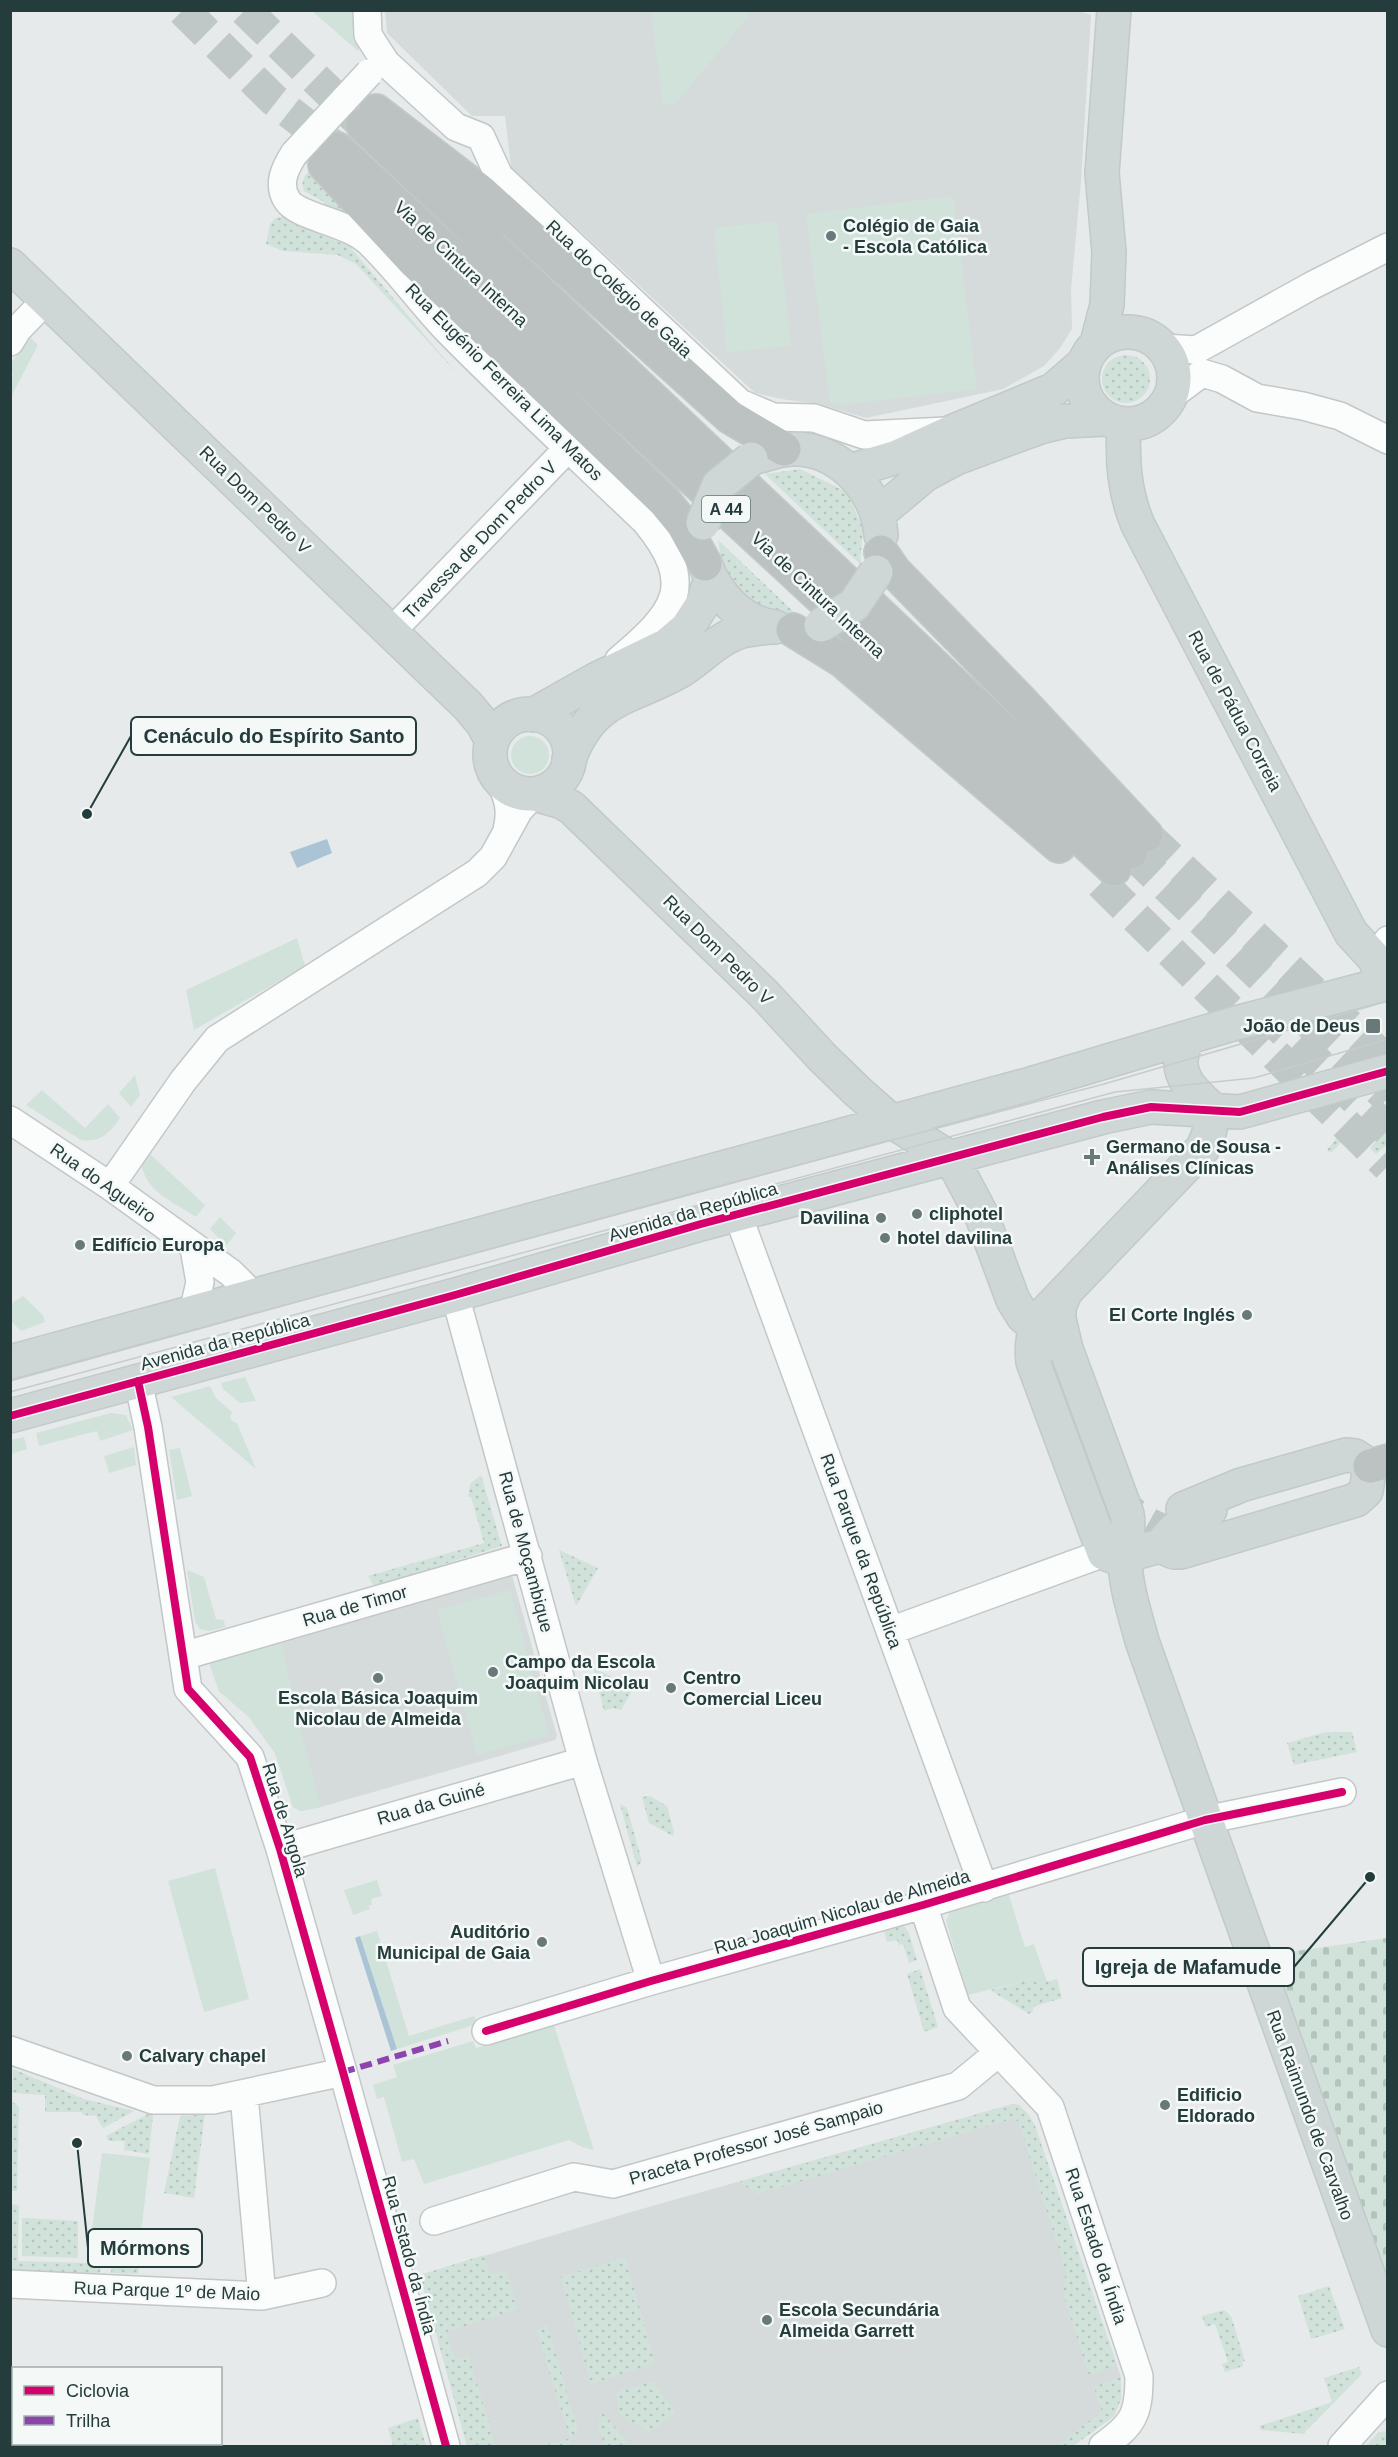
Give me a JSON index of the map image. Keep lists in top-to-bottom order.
{
  "streets": {
    "highway": ["Via de Cintura Interna", "A 44"],
    "main road": [
      "Rua Dom Pedro V",
      "Rua de Pádua Correia",
      "Avenida da República",
      "Rua Raimundo de Carvalho"
    ],
    "street": [
      "Rua do Colégio de Gaia",
      "Rua Eugénio Ferreira Lima Matos",
      "Travessa de Dom Pedro V",
      "Rua do Agueiro",
      "Rua Parque da República",
      "Rua de Moçambique",
      "Rua de Timor",
      "Rua da Guiné",
      "Rua de Angola",
      "Rua Joaquim Nicolau de Almeida",
      "Praceta Professor José Sampaio",
      "Rua Estado da Índia",
      "Rua Parque 1º de Maio"
    ]
  },
  "crossings": [
    ["Via de Cintura Interna", "Rua Eugénio Ferreira Lima Matos"],
    ["Rua do Colégio de Gaia", "Rua Eugénio Ferreira Lima Matos"],
    ["Rua Eugénio Ferreira Lima Matos", "Travessa de Dom Pedro V"],
    ["Rua Dom Pedro V", "Travessa de Dom Pedro V"],
    ["Rua Dom Pedro V", "Avenida da República"],
    ["Rua de Pádua Correia", "Avenida da República"],
    ["Rua do Agueiro", "Avenida da República"],
    ["Avenida da República", "Rua Parque da República"],
    ["Avenida da República", "Rua de Moçambique"],
    ["Avenida da República", "Rua de Angola"],
    ["Rua Parque da República", "Rua Joaquim Nicolau de Almeida"],
    ["Rua de Moçambique", "Rua de Timor"],
    ["Rua de Moçambique", "Rua da Guiné"],
    ["Rua de Moçambique", "Rua Joaquim Nicolau de Almeida"],
    ["Rua de Timor", "Rua de Angola"],
    ["Rua da Guiné", "Rua de Angola"],
    ["Rua de Angola", "Rua Estado da Índia"],
    ["Rua Joaquim Nicolau de Almeida", "Rua Raimundo de Carvalho"],
    ["Rua Joaquim Nicolau de Almeida", "Rua Estado da Índia"],
    ["Praceta Professor José Sampaio", "Rua Estado da Índia"]
  ],
  "places": {
    "other": [
      "Colégio de Gaia - Escola Católica",
      "Cenáculo do Espírito Santo",
      "cliphotel",
      "Davilina",
      "hotel davilina",
      "Edifício Europa",
      "El Corte Inglés",
      "Campo da Escola Joaquim Nicolau",
      "Escola Básica Joaquim Nicolau de Almeida",
      "Centro Comercial Liceu",
      "Igreja de Mafamude",
      "Auditório Municipal de Gaia",
      "Calvary chapel",
      "Edificio Eldorado",
      "Mórmons",
      "Escola Secundária Almeida Garrett"
    ],
    "transit": ["João de Deus"],
    "health": ["Germano de Sousa - Análises Clínicas"]
  },
  "legend": ["Ciclovia", "Trilha"]
}
